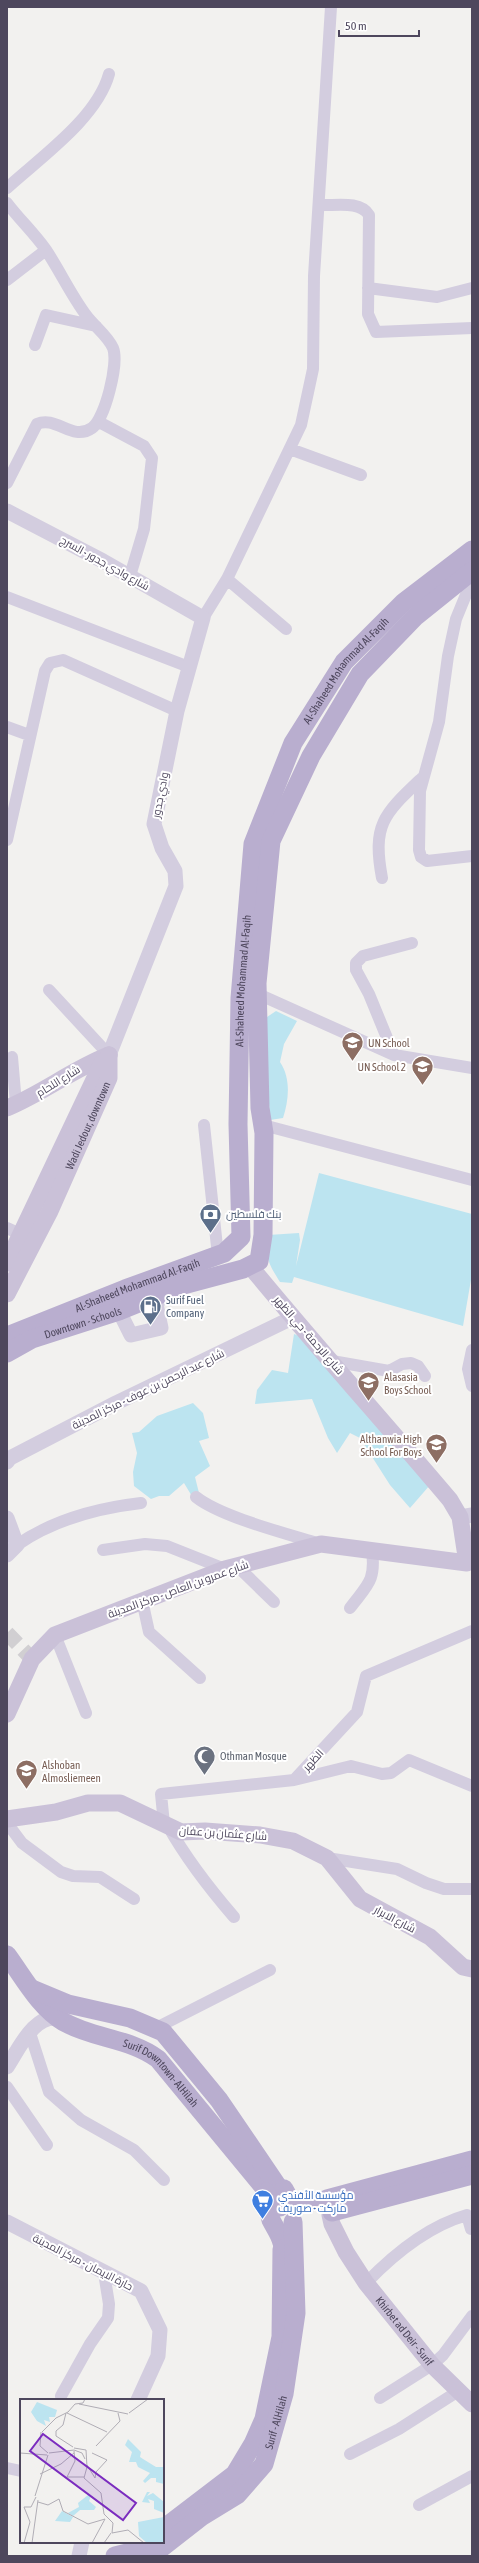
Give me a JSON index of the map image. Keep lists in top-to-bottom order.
{
  "streets": {
    "main road": [
      "Al-Shaheed Mohammad Al-Faqih",
      "شارع اللحام",
      "Wadi Jedour, downtown",
      "Downtown - Schools",
      "شارع الرحمة - حي الظهر",
      "شارع عمرو بن العاص - مركز المدينة",
      "شارع عثمان بن عفان",
      "شارع الابرار",
      "Surif Downtown- AlHilah",
      "Khirbet ad Deir - Surif",
      "Surif - AlHilah"
    ],
    "street": [
      "شارع وادي جدور - السرج",
      "وادي جدور",
      "شارع عبد الرحمن بن عوف - مركز المدينة",
      "الظهر",
      "حارة الايمان - مركز المدينة"
    ]
  },
  "crossings": [
    ["شارع وادي جدور - السرج", "وادي جدور"],
    ["Al-Shaheed Mohammad Al-Faqih", "Downtown - Schools"],
    ["Al-Shaheed Mohammad Al-Faqih", "شارع الرحمة - حي الظهر"],
    ["وادي جدور", "شارع اللحام"],
    ["وادي جدور", "Wadi Jedour, downtown"],
    ["شارع اللحام", "Wadi Jedour, downtown"],
    ["شارع الرحمة - حي الظهر", "شارع عبد الرحمن بن عوف - مركز المدينة"],
    ["شارع الرحمة - حي الظهر", "شارع عمرو بن العاص - مركز المدينة"],
    ["الظهر", "شارع عثمان بن عفان"],
    ["شارع عثمان بن عفان", "شارع الابرار"],
    ["Surif Downtown- AlHilah", "Surif - AlHilah"]
  ],
  "places": {
    "school or university": [
      "UN School",
      "UN School 2",
      "Alasasia Boys School",
      "Althanwia High School For Boys",
      "Alshoban Almosliemeen"
    ],
    "bank": ["بنك فلسطين"],
    "fuel station": ["Surif Fuel Company"],
    "mosque": ["Othman Mosque"],
    "supermarket": ["مؤسسة الأفندي ماركت - صوريف"]
  },
  "scale_bar": "50 m"
}
